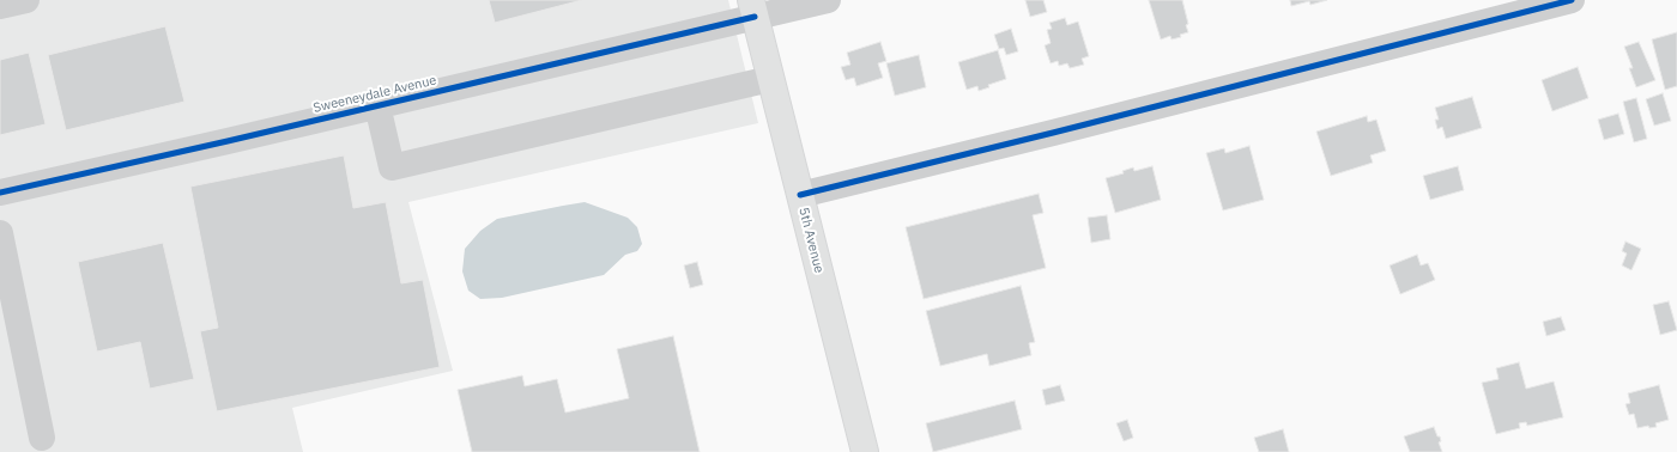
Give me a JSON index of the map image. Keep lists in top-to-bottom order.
{
  "streets": {
    "main road": ["5th Avenue"],
    "street": ["Sweeneydale Avenue"]
  },
  "crossings": [
    ["Sweeneydale Avenue", "5th Avenue"]
  ]
}
